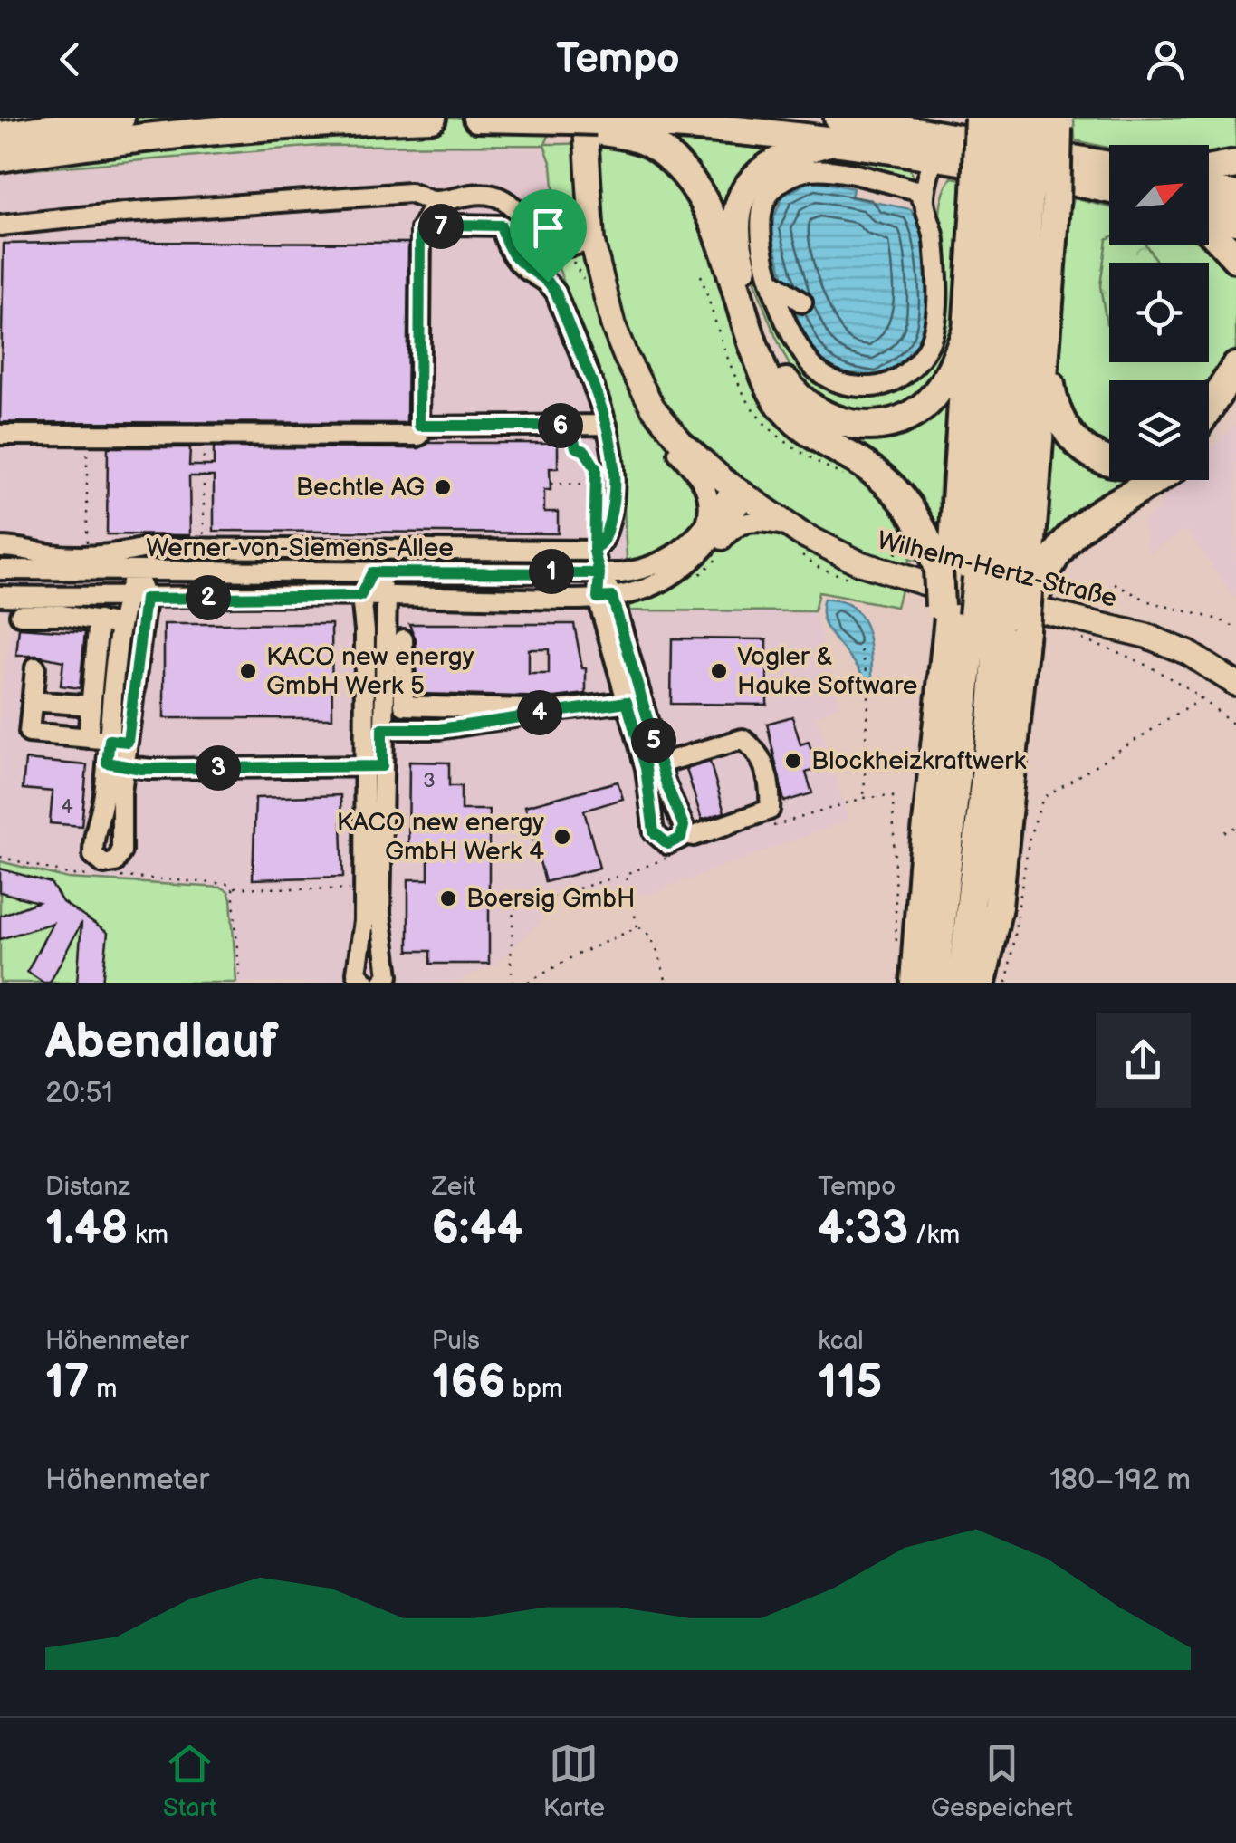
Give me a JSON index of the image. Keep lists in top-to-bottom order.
{
  "streets": {
    "main road": ["Wilhelm-Hertz-Straße"],
    "street": ["Werner-von-Siemens-Allee"]
  },
  "crossings": [
    ["Werner-von-Siemens-Allee", "Wilhelm-Hertz-Straße"]
  ],
  "places": [
    "Bechtle AG",
    "KACO new energy GmbH Werk 5",
    "Vogler & Hauke Software",
    "Blockheizkraftwerk",
    "KACO new energy GmbH Werk 4",
    "Boersig GmbH"
  ],
  "house_numbers": ["3", "4"],
  "north": "top right",
  "page": {
    "header": "Tempo",
    "pins": [
      "7",
      "6",
      "1",
      "2",
      "4",
      "5",
      "3"
    ],
    "heading": ["Abendlauf", "20:51"],
    "stats": [
      ["Distanz", "1.48 km"],
      ["Zeit", "6:44"],
      ["Tempo", "4:33 /km"],
      ["Höhenmeter", "17 m"],
      ["Puls", "166 bpm"],
      ["kcal", "115"]
    ],
    "chart": ["Höhenmeter", "180–192 m"],
    "tabs": ["Start", "Karte", "Gespeichert"]
  }
}
